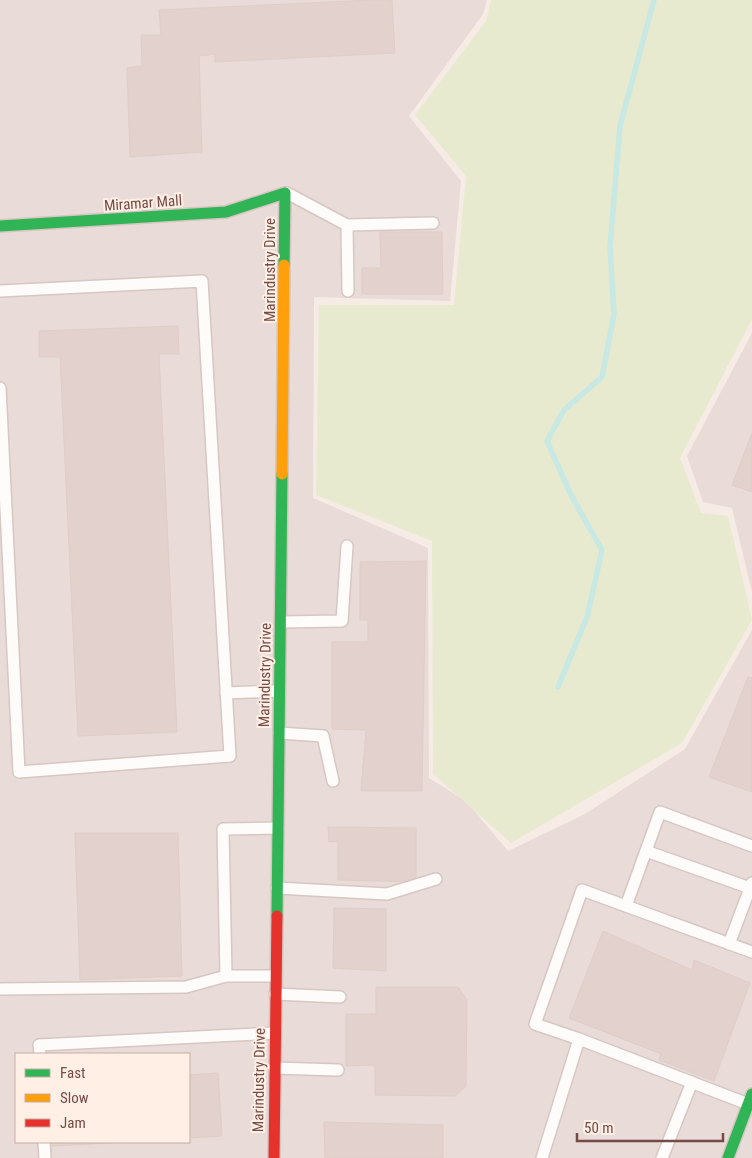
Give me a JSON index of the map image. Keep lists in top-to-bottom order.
{
  "streets": {
    "street": ["Miramar Mall", "Marindustry Drive"]
  },
  "crossings": [
    ["Miramar Mall", "Marindustry Drive"]
  ],
  "legend": ["Fast", "Slow", "Jam"],
  "scale_bar": "50 m"
}
